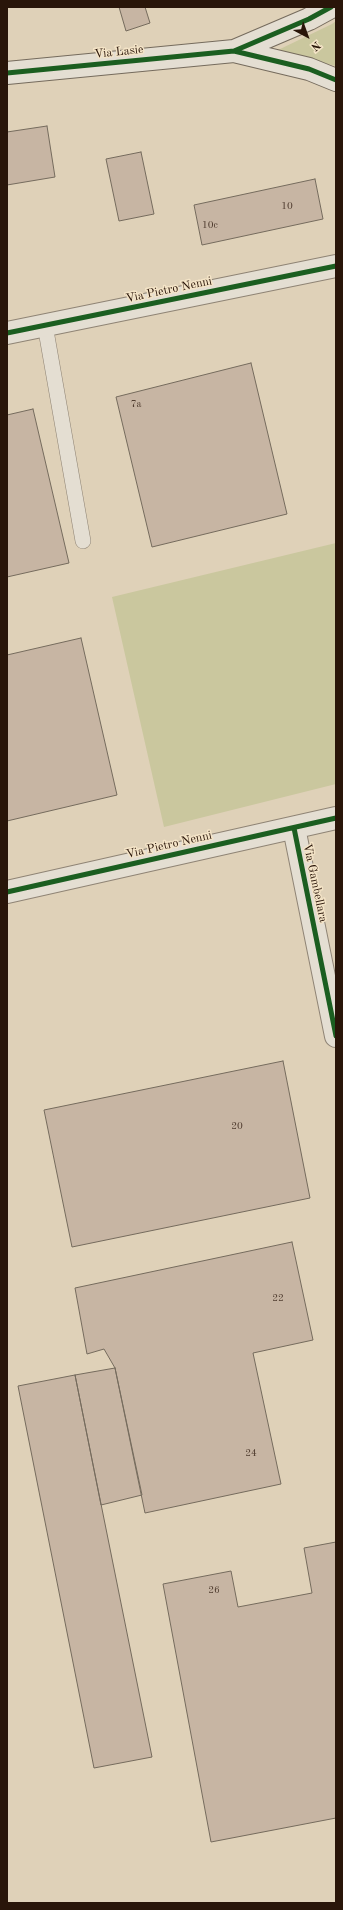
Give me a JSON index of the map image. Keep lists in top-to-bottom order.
{
  "streets": {
    "street": ["Via Lasie", "Via Pietro Nenni", "Via Gambellara"]
  },
  "crossings": [
    ["Via Pietro Nenni", "Via Gambellara"]
  ],
  "house_numbers": [
    "10",
    "10c",
    "7a",
    "20",
    "22",
    "24",
    "26"
  ],
  "north": "bottom right"
}
